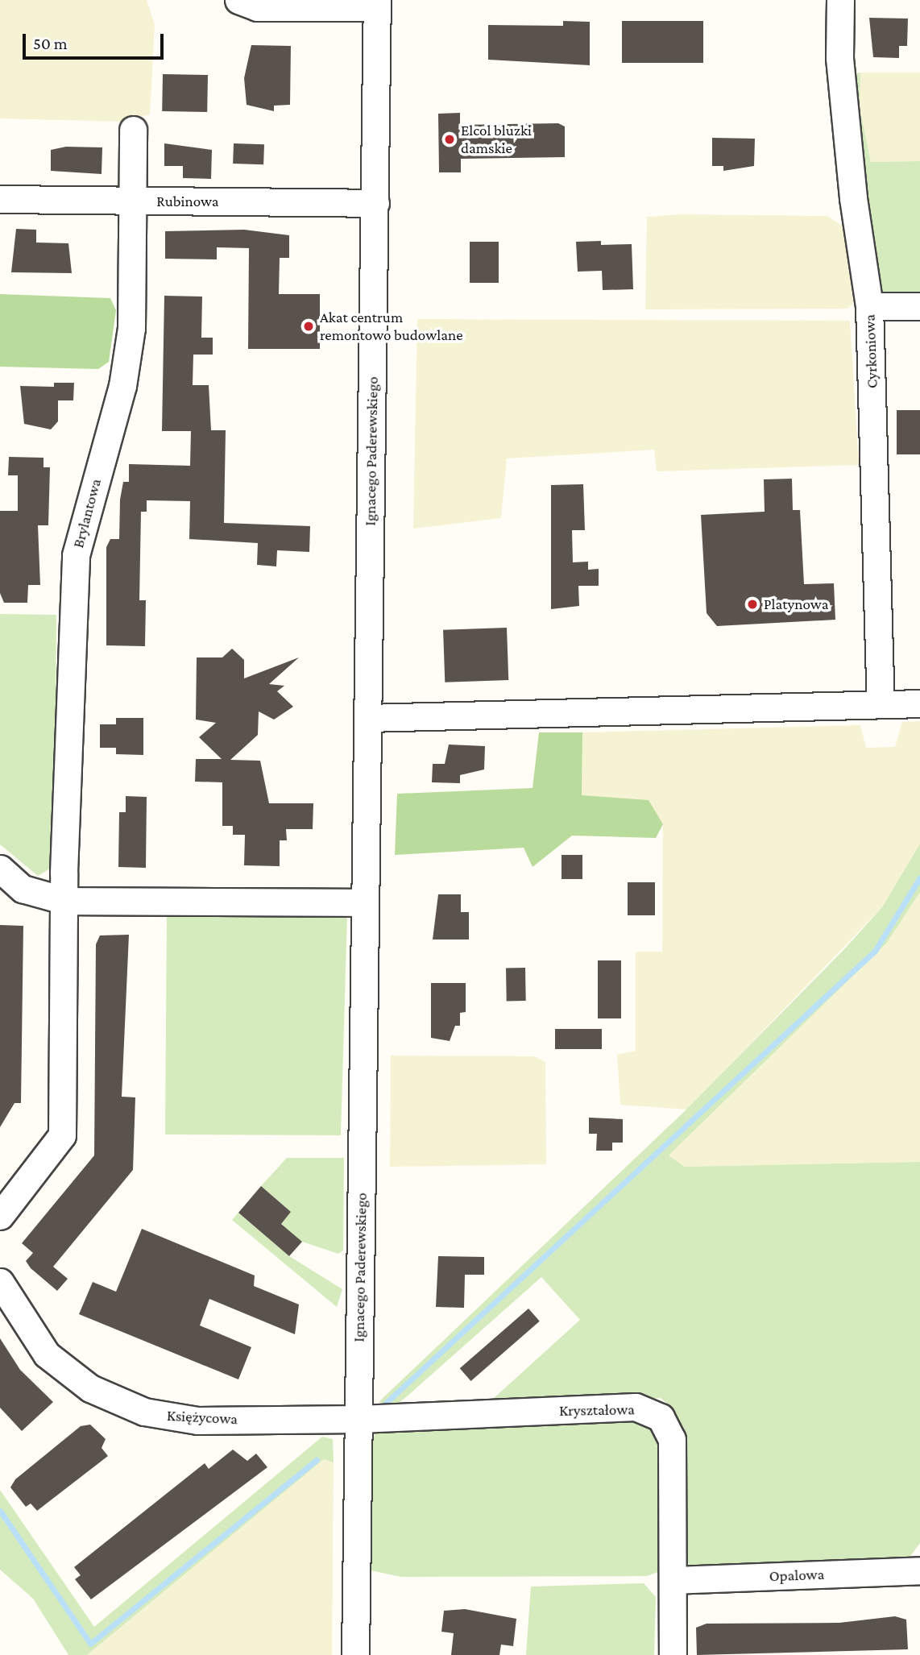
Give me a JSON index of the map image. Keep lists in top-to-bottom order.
{
  "streets": {
    "street": [
      "Rubinowa",
      "Cyrkoniowa",
      "Ignacego Paderewskiego",
      "Brylantowa",
      "Kryształowa",
      "Księżycowa",
      "Opalowa"
    ]
  },
  "crossings": [
    ["Rubinowa", "Ignacego Paderewskiego"],
    ["Rubinowa", "Brylantowa"],
    ["Ignacego Paderewskiego", "Kryształowa"],
    ["Ignacego Paderewskiego", "Księżycowa"],
    ["Kryształowa", "Księżycowa"],
    ["Kryształowa", "Opalowa"]
  ],
  "places": ["Elcol bluzki damskie", "Akat centrum remontowo budowlane", "Platynowa"],
  "scale_bar": "50 m"
}
